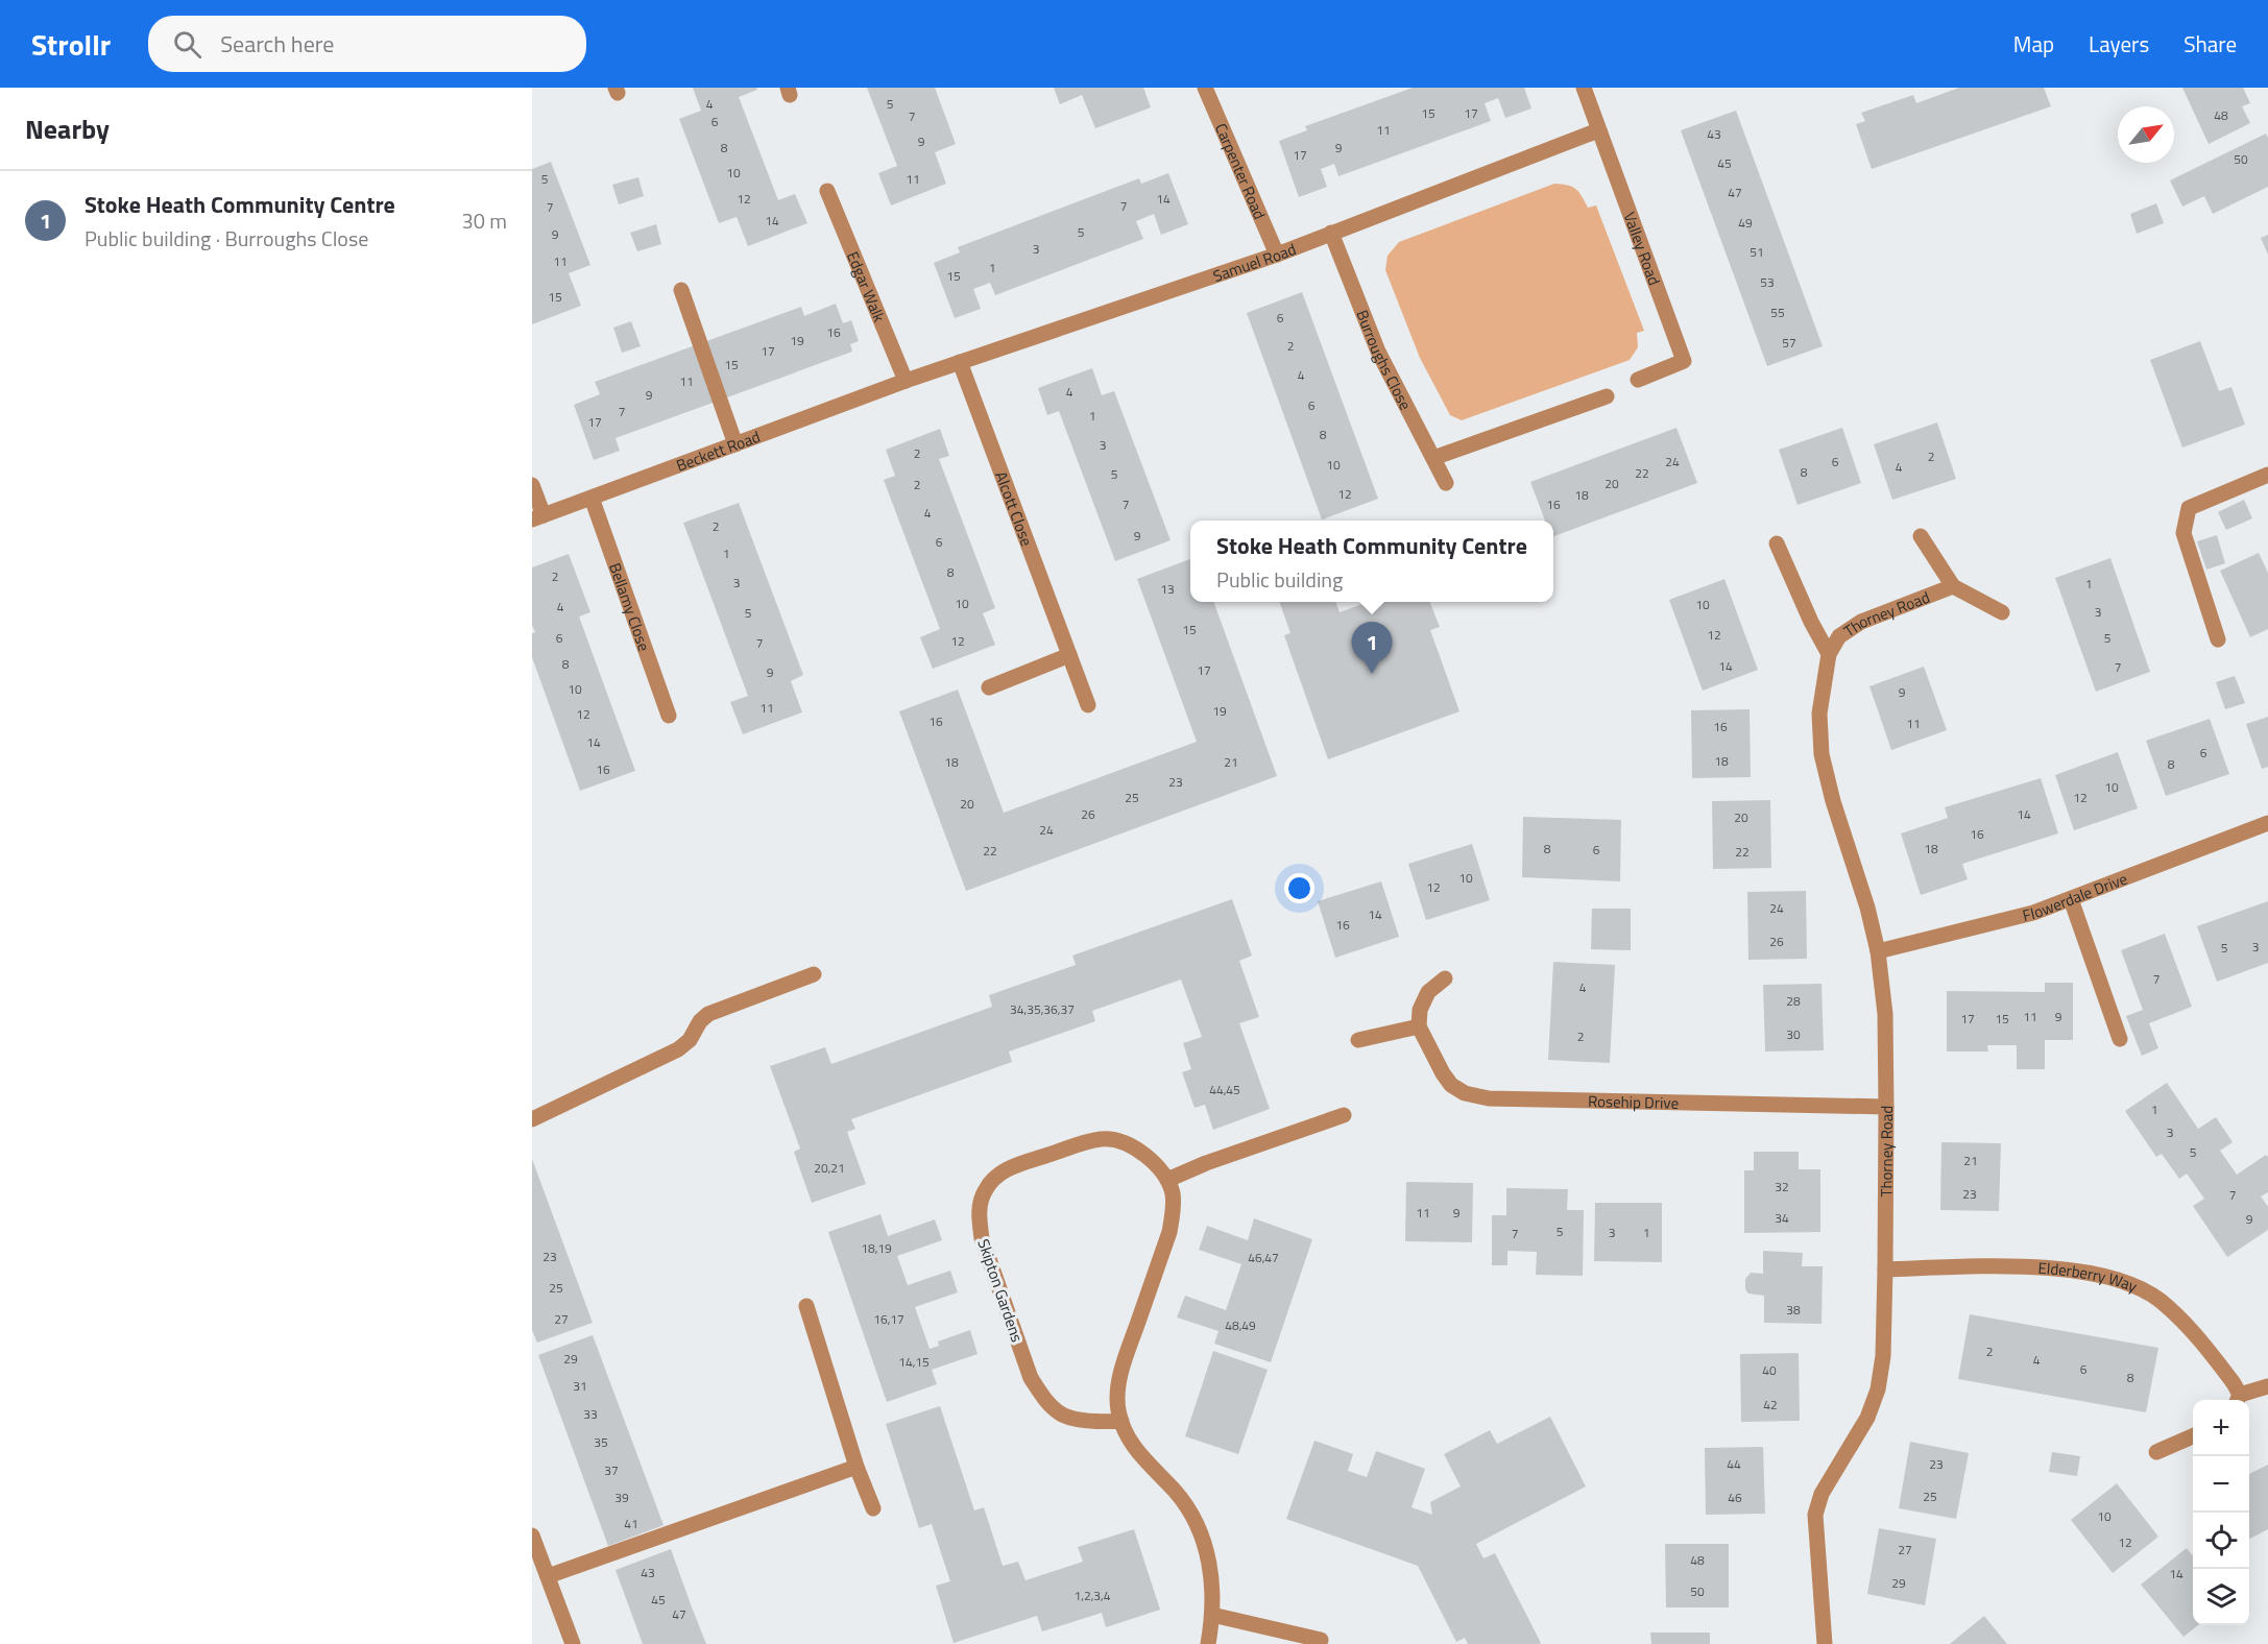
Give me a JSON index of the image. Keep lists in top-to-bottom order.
{
  "streets": {
    "street": [
      "Carpenter Road",
      "Valley Road",
      "Samuel Road",
      "Edgar Walk",
      "Burroughs Close",
      "Beckett Road",
      "Alcott Close",
      "Bellamy Close",
      "Thorney Road",
      "Flowerdale Drive",
      "Rosehip Drive",
      "Elderberry Way",
      "Skipton Gardens"
    ]
  },
  "crossings": [
    ["Carpenter Road", "Samuel Road"],
    ["Valley Road", "Samuel Road"],
    ["Samuel Road", "Edgar Walk"],
    ["Samuel Road", "Burroughs Close"],
    ["Samuel Road", "Beckett Road"],
    ["Samuel Road", "Alcott Close"],
    ["Edgar Walk", "Beckett Road"],
    ["Beckett Road", "Bellamy Close"],
    ["Thorney Road", "Flowerdale Drive"],
    ["Thorney Road", "Rosehip Drive"],
    ["Thorney Road", "Elderberry Way"]
  ],
  "house_numbers": [
    "4",
    "5",
    "15",
    "17",
    "48",
    "7",
    "6",
    "11",
    "43",
    "9",
    "8",
    "9",
    "17",
    "50",
    "45",
    "10",
    "5",
    "11",
    "47",
    "12",
    "14",
    "7",
    "7",
    "14",
    "49",
    "5",
    "9",
    "3",
    "51",
    "11",
    "1",
    "15",
    "53",
    "15",
    "55",
    "6",
    "16",
    "19",
    "57",
    "2",
    "17",
    "15",
    "4",
    "11",
    "4",
    "9",
    "6",
    "7",
    "1",
    "17",
    "8",
    "3",
    "2",
    "2",
    "24",
    "6",
    "10",
    "4",
    "8",
    "22",
    "5",
    "20",
    "2",
    "12",
    "18",
    "7",
    "16",
    "4",
    "2",
    "9",
    "6",
    "1",
    "8",
    "2",
    "3",
    "1",
    "13",
    "10",
    "10",
    "4",
    "3",
    "5",
    "15",
    "12",
    "6",
    "5",
    "12",
    "7",
    "8",
    "14",
    "7",
    "17",
    "9",
    "10",
    "9",
    "11",
    "19",
    "12",
    "16",
    "11",
    "16",
    "14",
    "6",
    "18",
    "18",
    "21",
    "8",
    "16",
    "23",
    "10",
    "25",
    "12",
    "20",
    "26",
    "14",
    "20",
    "24",
    "16",
    "8",
    "18",
    "6",
    "22",
    "22",
    "10",
    "12",
    "24",
    "14",
    "16",
    "26",
    "3",
    "5",
    "7",
    "4",
    "28",
    "34,35,36,37",
    "11",
    "9",
    "17",
    "15",
    "30",
    "2",
    "44,45",
    "1",
    "3",
    "5",
    "21",
    "20,21",
    "32",
    "23",
    "7",
    "11",
    "9",
    "34",
    "9",
    "5",
    "3",
    "1",
    "7",
    "18,19",
    "23",
    "46,47",
    "25",
    "38",
    "27",
    "16,17",
    "48,49",
    "2",
    "29",
    "4",
    "14,15",
    "6",
    "40",
    "8",
    "31",
    "42",
    "33",
    "35",
    "44",
    "23",
    "37",
    "25",
    "39",
    "46",
    "10",
    "41",
    "12",
    "27",
    "48",
    "43",
    "14",
    "29",
    "50",
    "1,2,3,4",
    "45",
    "47"
  ],
  "north": "top right",
  "page": {
    "header": "Strollr",
    "search": "Search here",
    "nav": ["Map", "Layers", "Share"],
    "heading": "Nearby",
    "list": [
      {
        "mark": "1",
        "name": "Stoke Heath Community Centre",
        "note": "Public building · Burroughs Close",
        "value": "30 m"
      }
    ],
    "popup": ["Stoke Heath Community Centre", "Public building"],
    "pins": "1",
    "map_buttons": ["+", "−"]
  }
}
